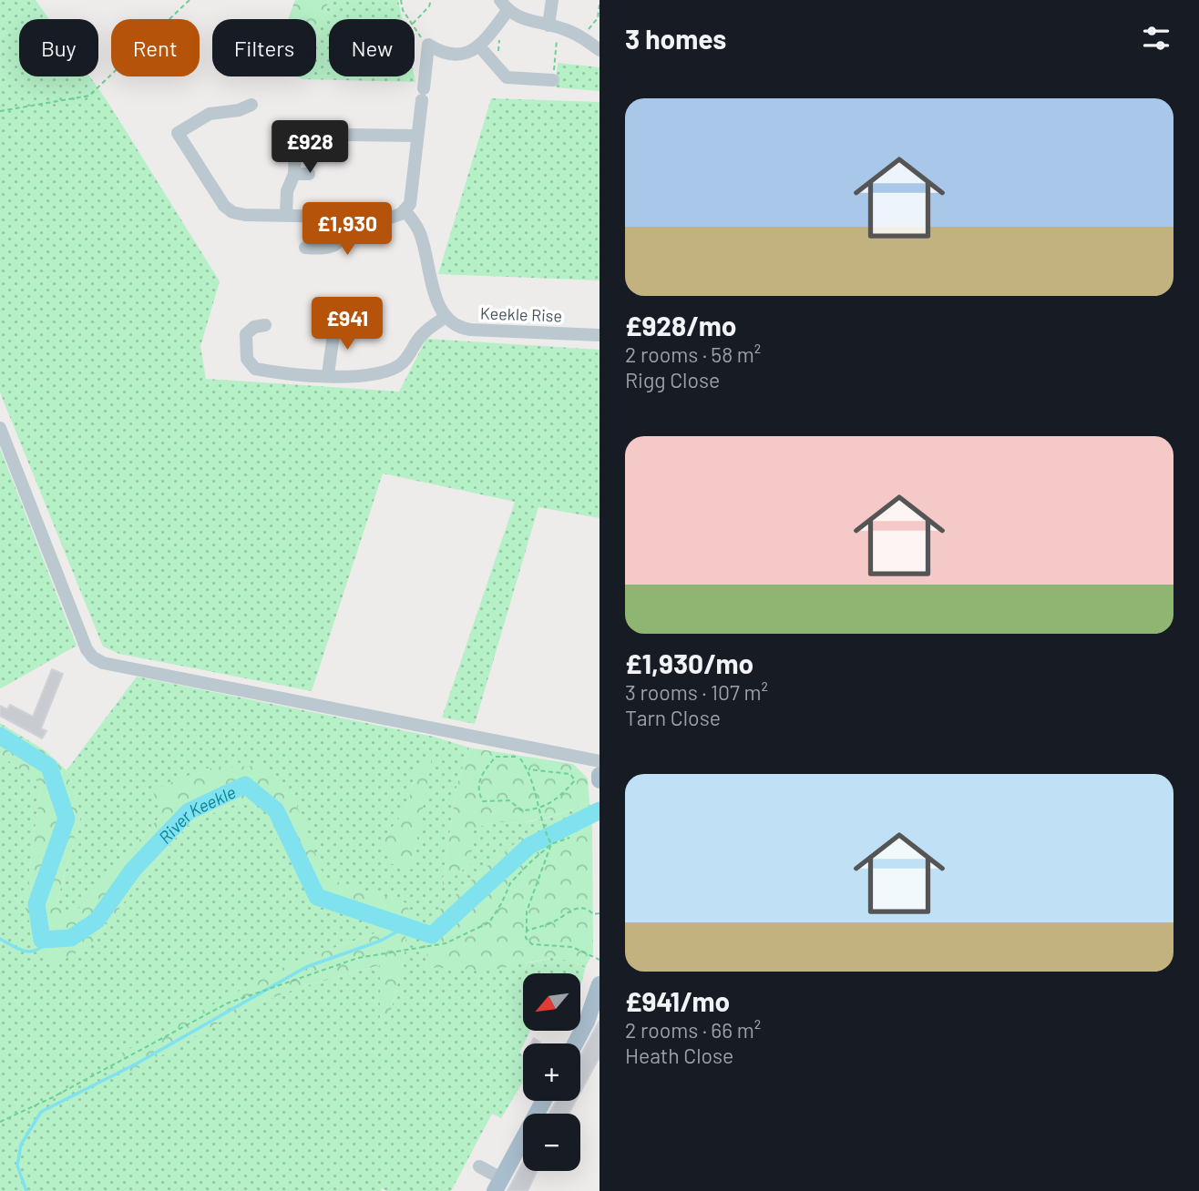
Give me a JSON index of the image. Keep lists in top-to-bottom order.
{
  "streets": {
    "street": ["Keekle Rise"]
  },
  "water": ["River Keekle"],
  "north": "bottom left",
  "page": {
    "heading": "3 homes",
    "chip": [
      "Buy",
      "Rent",
      "Filters",
      "New"
    ],
    "list": [
      {
        "name": "£928/mo",
        "note": "2 rooms · 58 m² · Rigg Close"
      },
      {
        "name": "£1,930/mo",
        "note": "3 rooms · 107 m² · Tarn Close"
      },
      {
        "name": "£941/mo",
        "note": "2 rooms · 66 m² · Heath Close"
      }
    ],
    "price": ["£928", "£1,930", "£941"],
    "map_buttons": ["+", "−"]
  }
}
